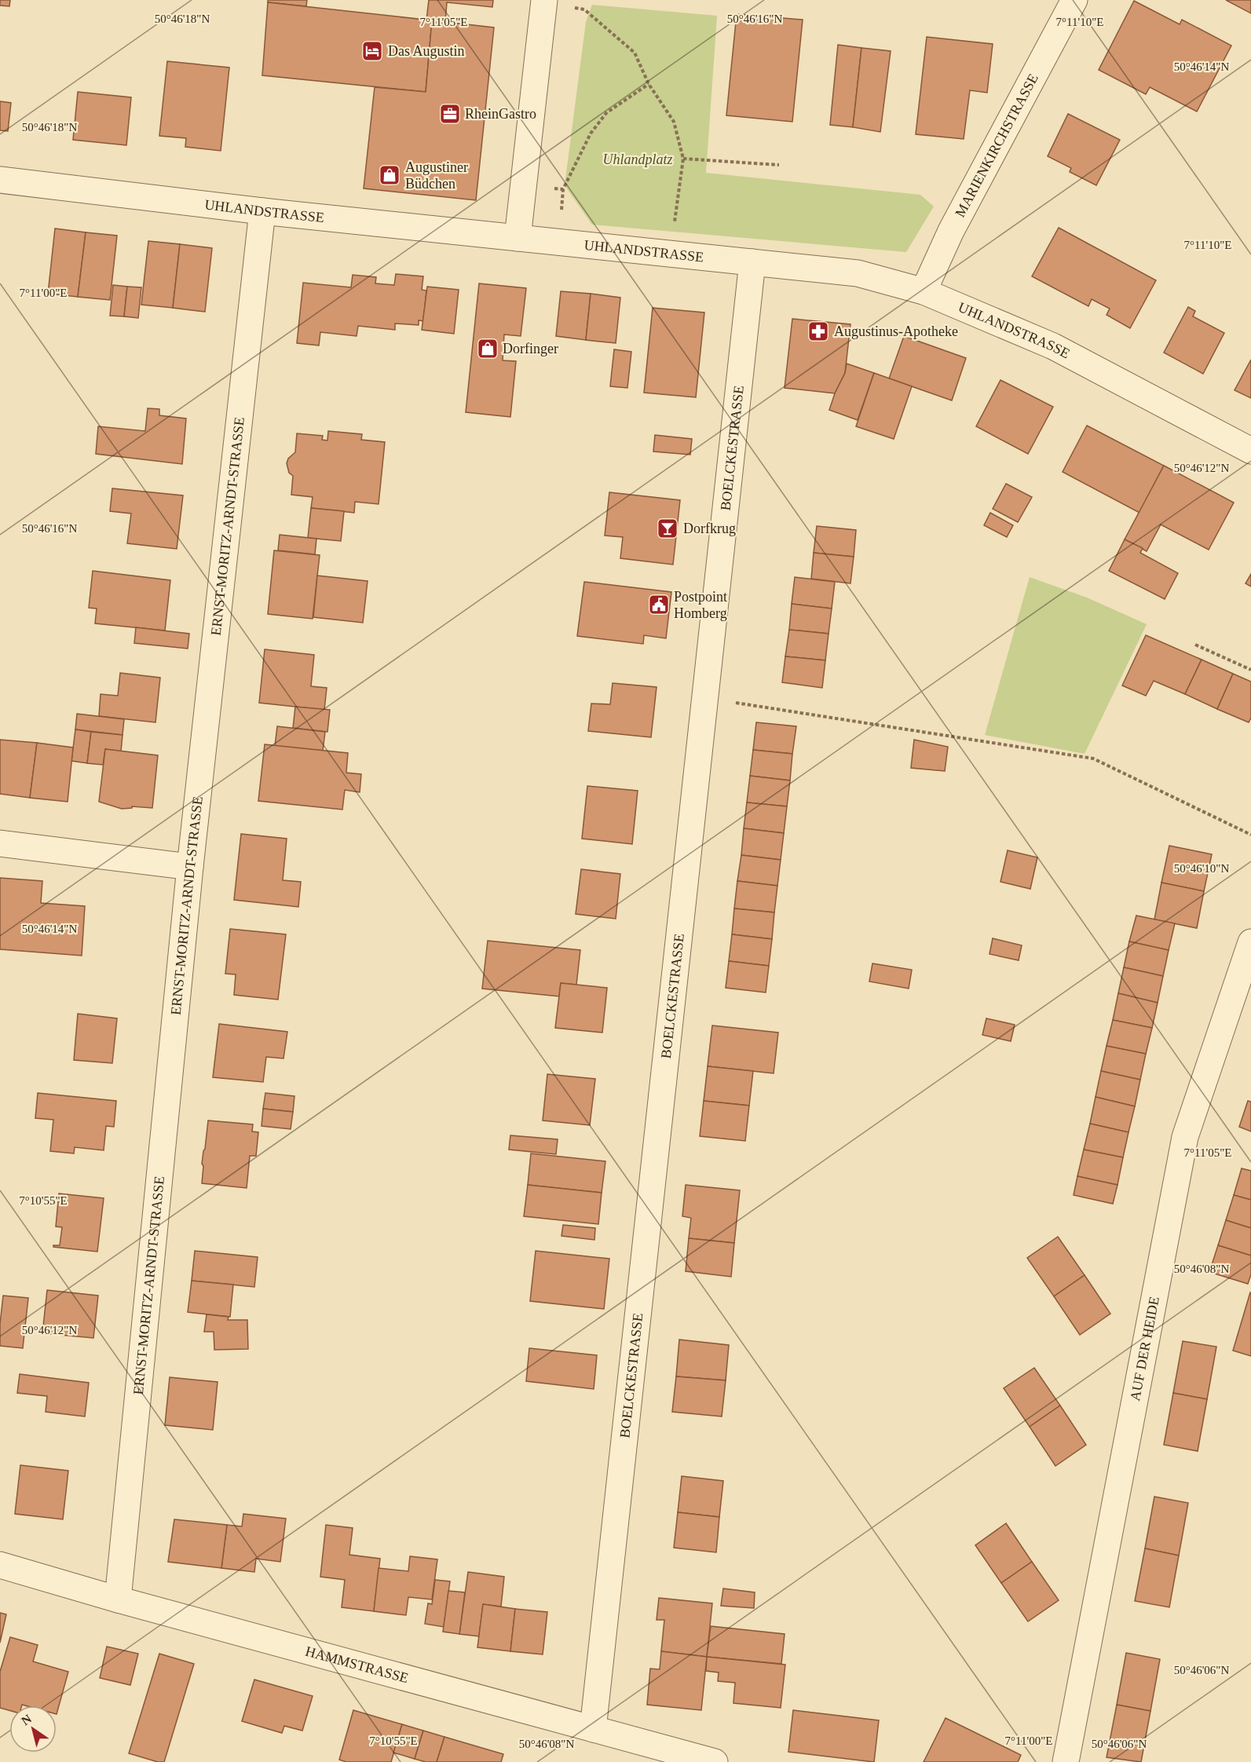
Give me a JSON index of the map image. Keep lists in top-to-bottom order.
{
  "streets": {
    "street": [
      "MARIENKIRCHSTRASSE",
      "UHLANDSTRASSE",
      "BOELCKESTRASSE",
      "ERNST-MORITZ-ARNDT-STRASSE",
      "AUF DER HEIDE",
      "HAMMSTRASSE"
    ]
  },
  "crossings": [
    ["MARIENKIRCHSTRASSE", "UHLANDSTRASSE"],
    ["UHLANDSTRASSE", "BOELCKESTRASSE"],
    ["UHLANDSTRASSE", "ERNST-MORITZ-ARNDT-STRASSE"],
    ["BOELCKESTRASSE", "HAMMSTRASSE"],
    ["ERNST-MORITZ-ARNDT-STRASSE", "HAMMSTRASSE"]
  ],
  "parks": ["Uhlandplatz"],
  "places": {
    "hotel": ["Das Augustin"],
    "office": ["RheinGastro"],
    "shop": ["Augustiner Büdchen", "Dorfinger"],
    "pharmacy": ["Augustinus-Apotheke"],
    "bar": ["Dorfkrug"],
    "public building": ["Postpoint Homberg"]
  },
  "north": "top left",
  "coordinates": [
    "50°46'18\"N",
    "50°46'16\"N",
    "7°11'05\"E",
    "7°11'10\"E",
    "50°46'14\"N",
    "7°11'00\"E",
    "50°46'12\"N",
    "50°46'10\"N",
    "7°10'55\"E",
    "50°46'08\"N",
    "50°46'06\"N"
  ]
}
